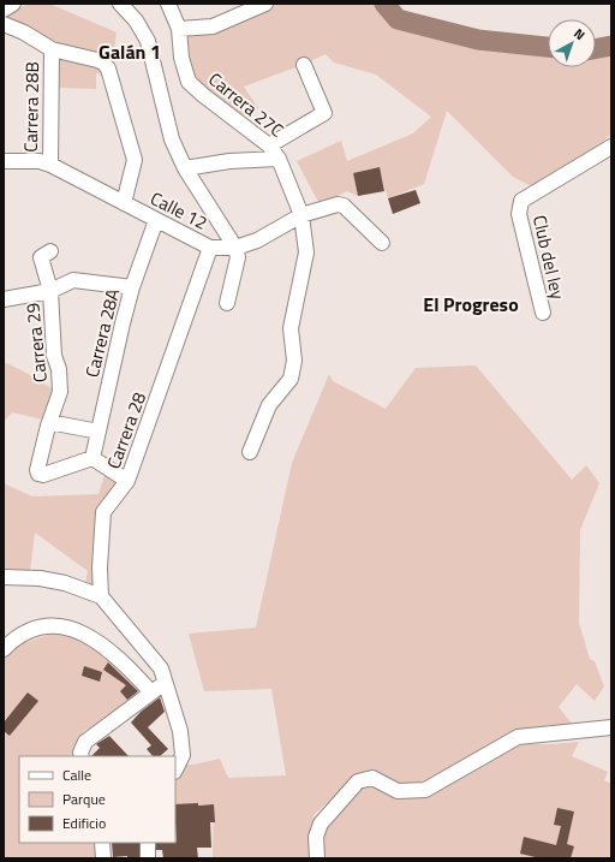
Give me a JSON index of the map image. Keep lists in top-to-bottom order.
{
  "streets": {
    "street": [
      "Carrera 27C",
      "Carrera 28B",
      "Calle 12",
      "Club del ley",
      "Carrera 28A",
      "Carrera 29",
      "Carrera 28"
    ]
  },
  "crossings": [
    ["Carrera 27C", "Calle 12"],
    ["Carrera 28B", "Calle 12"],
    ["Calle 12", "Carrera 28A"],
    ["Calle 12", "Carrera 28"],
    ["Carrera 28A", "Carrera 29"]
  ],
  "districts": ["Galán 1", "El Progreso"],
  "legend": ["Calle", "Parque", "Edificio"],
  "north": "top right"
}
